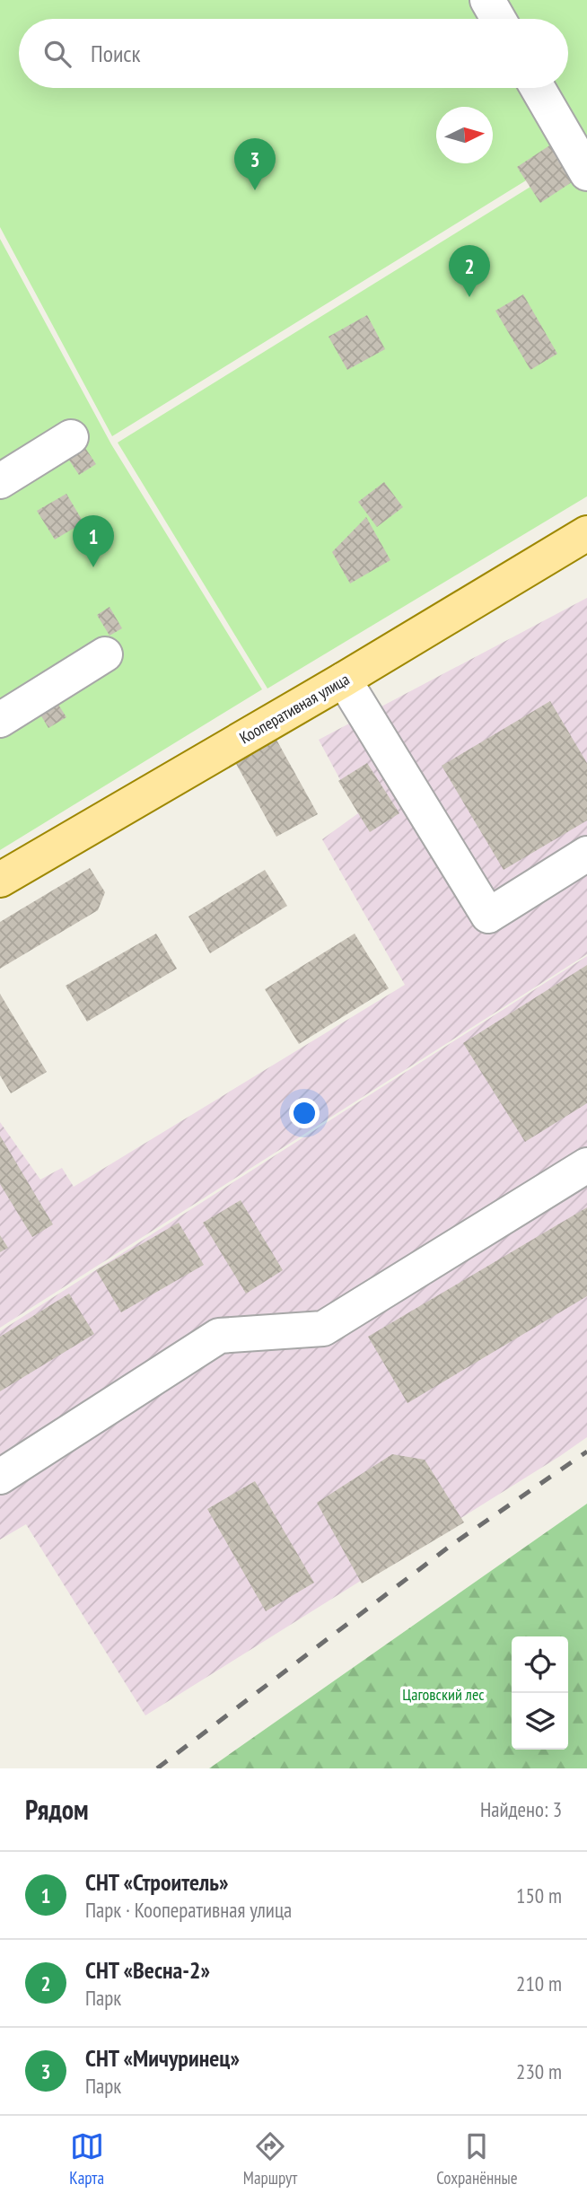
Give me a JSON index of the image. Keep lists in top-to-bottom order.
{
  "streets": {
    "main road": ["Кооперативная улица"]
  },
  "parks": ["Цаговский лес"],
  "north": "right",
  "page": {
    "search": "Поиск",
    "pins": ["3", "2", "1"],
    "heading": ["Рядом", "Найдено: 3"],
    "list": [
      {
        "mark": "1",
        "name": "СНТ «Строитель»",
        "note": "Парк · Кооперативная улица",
        "value": "150 m"
      },
      {
        "mark": "2",
        "name": "СНТ «Весна-2»",
        "note": "Парк",
        "value": "210 m"
      },
      {
        "mark": "3",
        "name": "СНТ «Мичуринец»",
        "note": "Парк",
        "value": "230 m"
      }
    ],
    "nav": ["Карта", "Маршрут", "Сохранённые"]
  }
}
